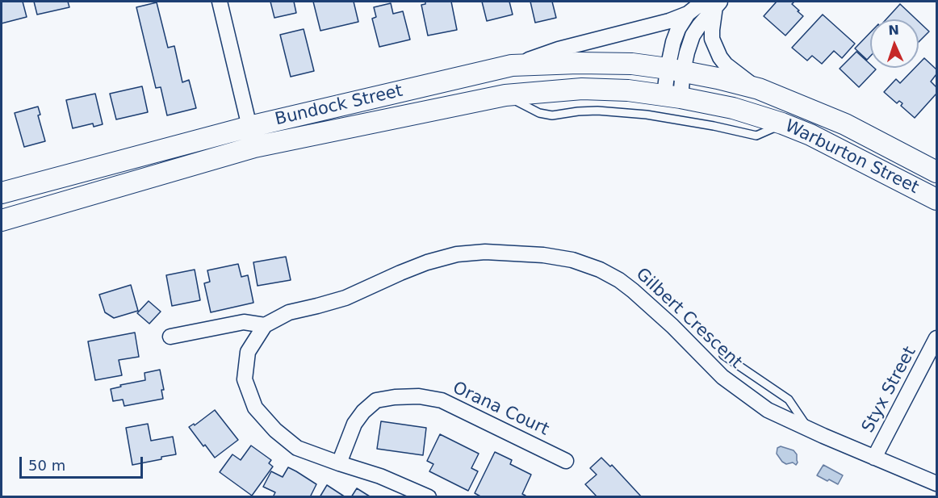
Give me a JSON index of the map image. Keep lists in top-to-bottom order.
{
  "streets": {
    "main road": ["Bundock Street", "Warburton Street"],
    "street": ["Gilbert Crescent", "Styx Street", "Orana Court"]
  },
  "crossings": [
    ["Bundock Street", "Warburton Street"],
    ["Gilbert Crescent", "Styx Street"],
    ["Gilbert Crescent", "Orana Court"]
  ],
  "scale_bar": "50 m",
  "north": "top"
}
